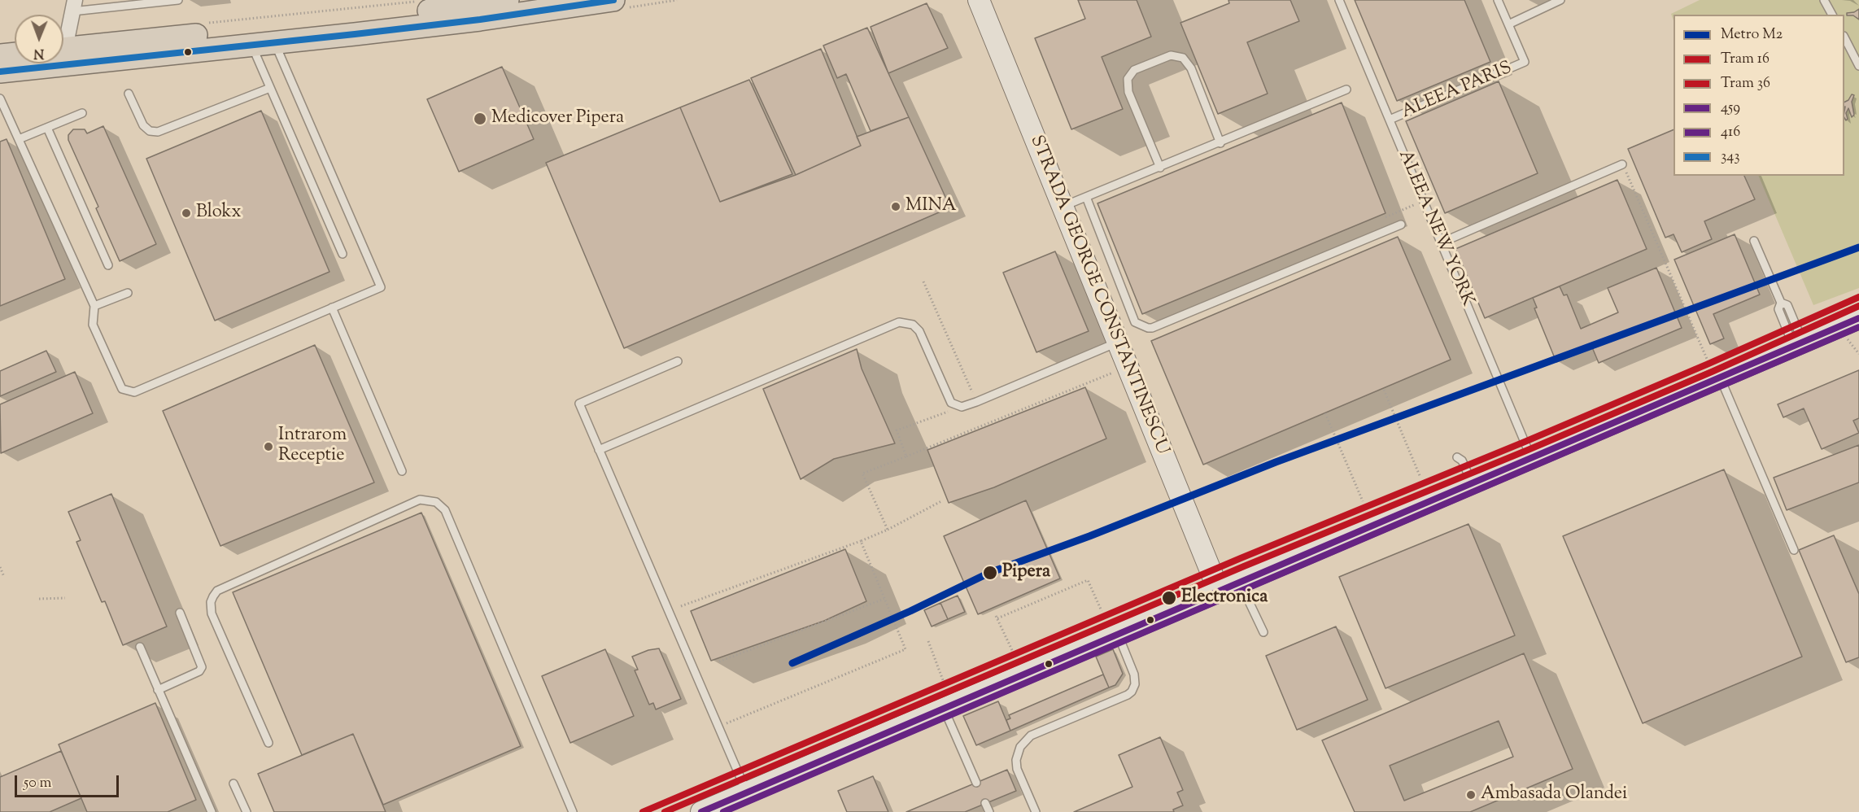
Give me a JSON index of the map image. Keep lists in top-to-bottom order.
{
  "streets": {
    "street": ["STRADA GEORGE CONSTANTINESCU"],
    "lane": ["ALEEA PARIS", "ALEEA NEW YORK"]
  },
  "crossings": [
    ["ALEEA PARIS", "ALEEA NEW YORK"]
  ],
  "places": [
    "Medicover Pipera",
    "MINA",
    "Blokx",
    "Intrarom Receptie",
    "Pipera",
    "Electronica",
    "Ambasada Olandei"
  ],
  "lines": [
    "transit line 343",
    "metro line M2",
    "tram line 16",
    "tram line 36",
    "transit line 459",
    "transit line 416"
  ],
  "legend": [
    "Metro M2",
    "Tram 16",
    "Tram 36",
    "459",
    "416",
    "343"
  ],
  "scale_bar": "50 m",
  "north": "bottom"
}
